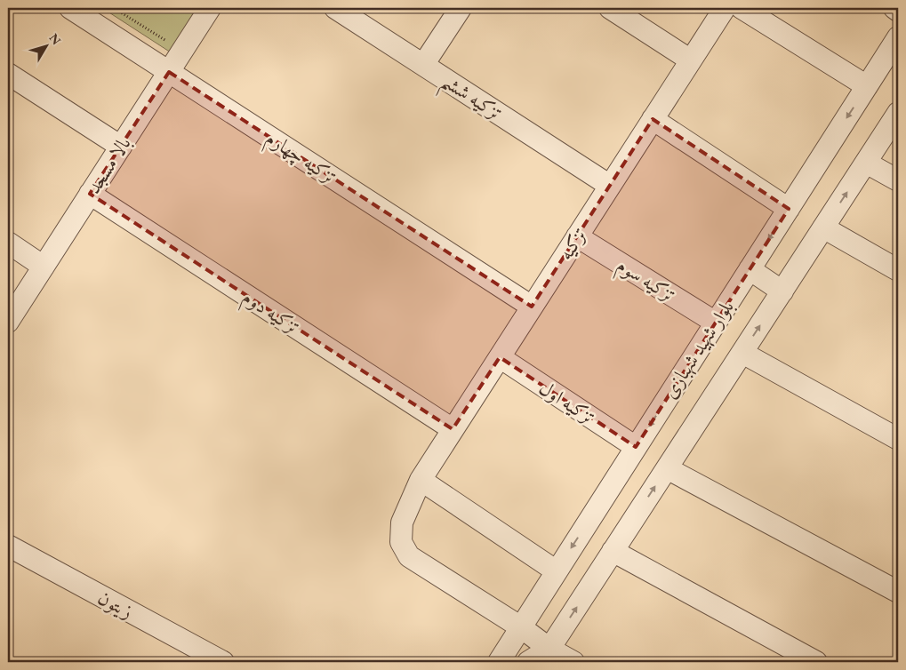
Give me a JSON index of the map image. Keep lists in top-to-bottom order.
{
  "streets": {
    "street": [
      "تزکیه ششم",
      "تزکیه چهارم",
      "بالا مسجد",
      "تزکیه",
      "تزکیه سوم",
      "تزکیه دوم",
      "بلوار شهید شهبازی",
      "تزکیه اول",
      "زیتون"
    ]
  },
  "crossings": [
    ["تزکیه ششم", "تزکیه"],
    ["تزکیه چهارم", "بالا مسجد"],
    ["تزکیه چهارم", "تزکیه"],
    ["بالا مسجد", "تزکیه دوم"],
    ["تزکیه", "تزکیه سوم"],
    ["تزکیه", "تزکیه دوم"],
    ["تزکیه", "بلوار شهید شهبازی"],
    ["تزکیه", "تزکیه اول"],
    ["تزکیه سوم", "بلوار شهید شهبازی"],
    ["بلوار شهید شهبازی", "تزکیه اول"]
  ],
  "north": "top right"
}
